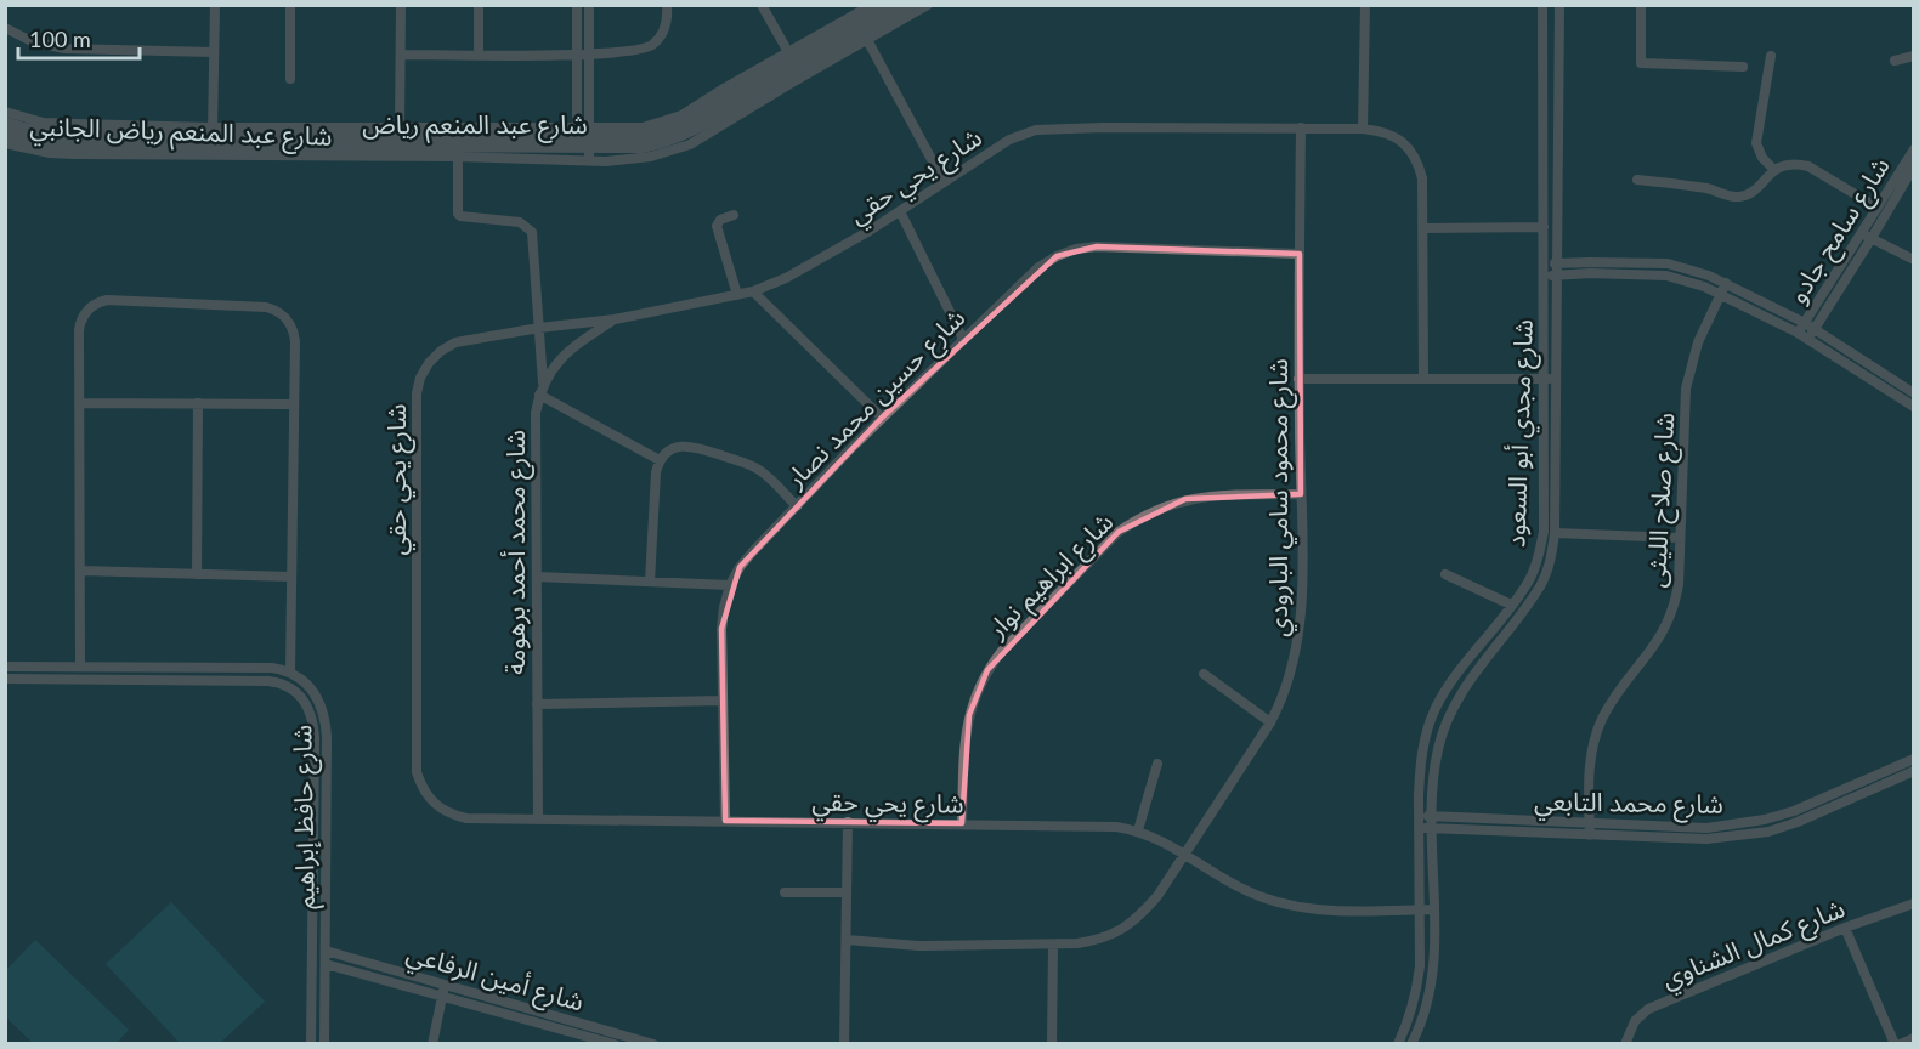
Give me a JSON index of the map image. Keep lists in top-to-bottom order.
{
  "streets": {
    "street": [
      "شارع عبد المنعم رياض",
      "شارع عبد المنعم رياض الجانبي",
      "شارع يحي حقي",
      "شارع سامح جادو",
      "شارع حسين محمد نصار",
      "شارع مجدي أبو السعود",
      "شارع محمود سامي البارودي",
      "شارع صلاح الليثى",
      "شارع محمد أحمد برهومة",
      "شارع ابراهيم نوار",
      "شارع محمد التابعي",
      "شارع حافظ إبراهيم",
      "شارع كمال الشناوي",
      "شارع أمين الرفاعي"
    ]
  },
  "crossings": [
    ["شارع عبد المنعم رياض", "شارع عبد المنعم رياض الجانبي"],
    ["شارع يحي حقي", "شارع حسين محمد نصار"],
    ["شارع يحي حقي", "شارع مجدي أبو السعود"],
    ["شارع يحي حقي", "شارع محمود سامي البارودي"],
    ["شارع يحي حقي", "شارع محمد أحمد برهومة"],
    ["شارع يحي حقي", "شارع ابراهيم نوار"],
    ["شارع حسين محمد نصار", "شارع محمود سامي البارودي"],
    ["شارع مجدي أبو السعود", "شارع محمد التابعي"],
    ["شارع محمود سامي البارودي", "شارع ابراهيم نوار"],
    ["شارع صلاح الليثى", "شارع محمد التابعي"],
    ["شارع حافظ إبراهيم", "شارع أمين الرفاعي"]
  ],
  "scale_bar": "100 m"
}
